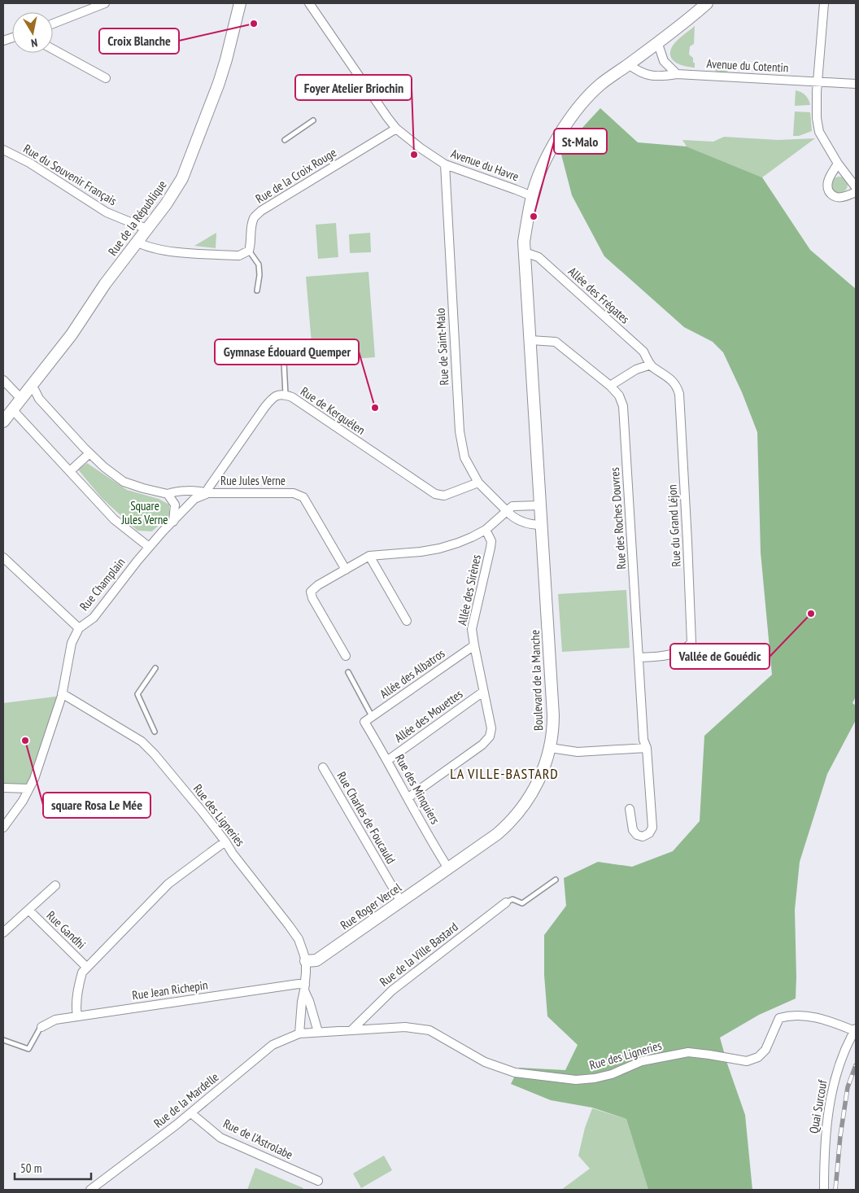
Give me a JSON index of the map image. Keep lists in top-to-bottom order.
{
  "streets": {
    "street": [
      "Avenue du Cotentin",
      "Avenue du Havre",
      "Rue du Souvenir Français",
      "Rue de la Croix Rouge",
      "Rue de la République",
      "Allée des Frégates",
      "Rue de Saint-Malo",
      "Rue de Kerguélen",
      "Rue Jules Verne",
      "Rue des Roches Douvres",
      "Rue du Grand Léjon",
      "Rue Champlain",
      "Allée des Sirènes",
      "Allée des Albatros",
      "Boulevard de la Manche",
      "Allée des Mouettes",
      "Rue des Minquiers",
      "Rue des Ligneries",
      "Rue Charles de Foucauld",
      "Rue Roger Vercel",
      "Rue Gandhi",
      "Rue de la Ville Bastard",
      "Rue Jean Richepin",
      "Rue de la Mardelle",
      "Quai Surcouf",
      "Rue de l'Astrolabe"
    ]
  },
  "crossings": [
    ["Avenue du Cotentin", "Boulevard de la Manche"],
    ["Avenue du Havre", "Rue de la Croix Rouge"],
    ["Avenue du Havre", "Rue de Saint-Malo"],
    ["Avenue du Havre", "Boulevard de la Manche"],
    ["Rue du Souvenir Français", "Rue de la République"],
    ["Rue de la République", "Rue Jules Verne"],
    ["Allée des Frégates", "Rue du Grand Léjon"],
    ["Allée des Frégates", "Boulevard de la Manche"],
    ["Rue de Saint-Malo", "Rue de Kerguélen"],
    ["Rue de Saint-Malo", "Boulevard de la Manche"],
    ["Rue de Kerguélen", "Rue Jules Verne"],
    ["Rue de Kerguélen", "Rue Champlain"],
    ["Rue Jules Verne", "Rue Champlain"],
    ["Rue des Roches Douvres", "Rue du Grand Léjon"],
    ["Rue des Roches Douvres", "Boulevard de la Manche"],
    ["Rue Champlain", "Rue des Ligneries"],
    ["Allée des Sirènes", "Allée des Albatros"],
    ["Allée des Sirènes", "Allée des Mouettes"],
    ["Allée des Sirènes", "Rue des Minquiers"],
    ["Allée des Albatros", "Rue des Minquiers"],
    ["Boulevard de la Manche", "Rue des Minquiers"],
    ["Boulevard de la Manche", "Rue Roger Vercel"],
    ["Allée des Mouettes", "Rue des Minquiers"],
    ["Rue des Minquiers", "Rue Roger Vercel"],
    ["Rue des Ligneries", "Rue Roger Vercel"],
    ["Rue des Ligneries", "Rue de la Ville Bastard"],
    ["Rue des Ligneries", "Rue Jean Richepin"],
    ["Rue des Ligneries", "Rue de la Mardelle"],
    ["Rue des Ligneries", "Quai Surcouf"],
    ["Rue Charles de Foucauld", "Rue Roger Vercel"],
    ["Rue de la Mardelle", "Rue de l'Astrolabe"]
  ],
  "districts": ["LA VILLE-BASTARD"],
  "parks": ["Square Jules Verne"],
  "places": [
    "Croix Blanche",
    "Foyer Atelier Briochin",
    "St-Malo",
    "Gymnase Édouard Quemper",
    "Vallée de Gouédic",
    "square Rosa Le Mée"
  ],
  "scale_bar": "50 m",
  "north": "bottom"
}
